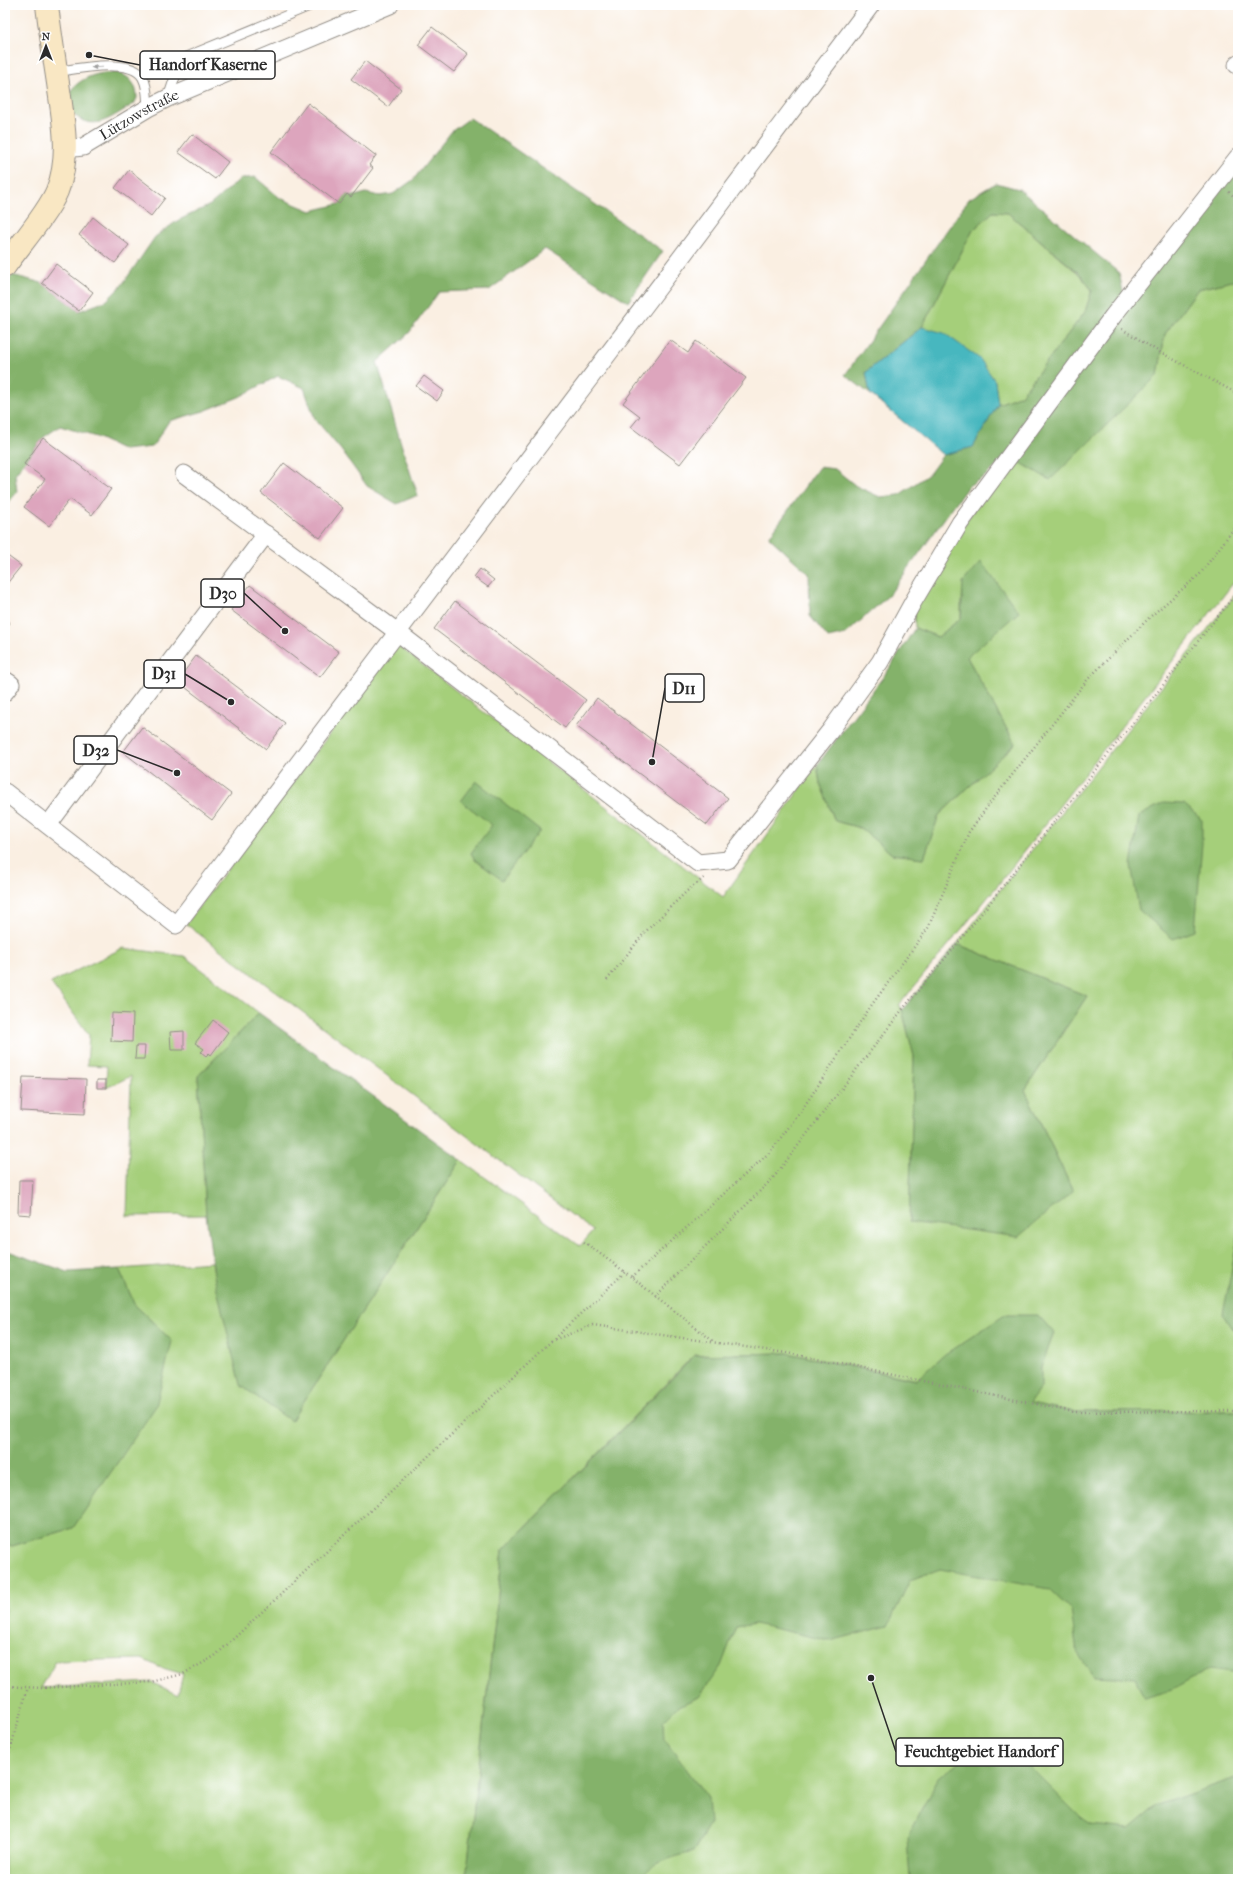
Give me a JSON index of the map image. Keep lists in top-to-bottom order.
{
  "streets": {
    "street": ["Lützowstraße"]
  },
  "places": [
    "Handorf Kaserne",
    "D30",
    "D31",
    "D11",
    "D32",
    "Feuchtgebiet Handorf"
  ],
  "north": "top"
}
